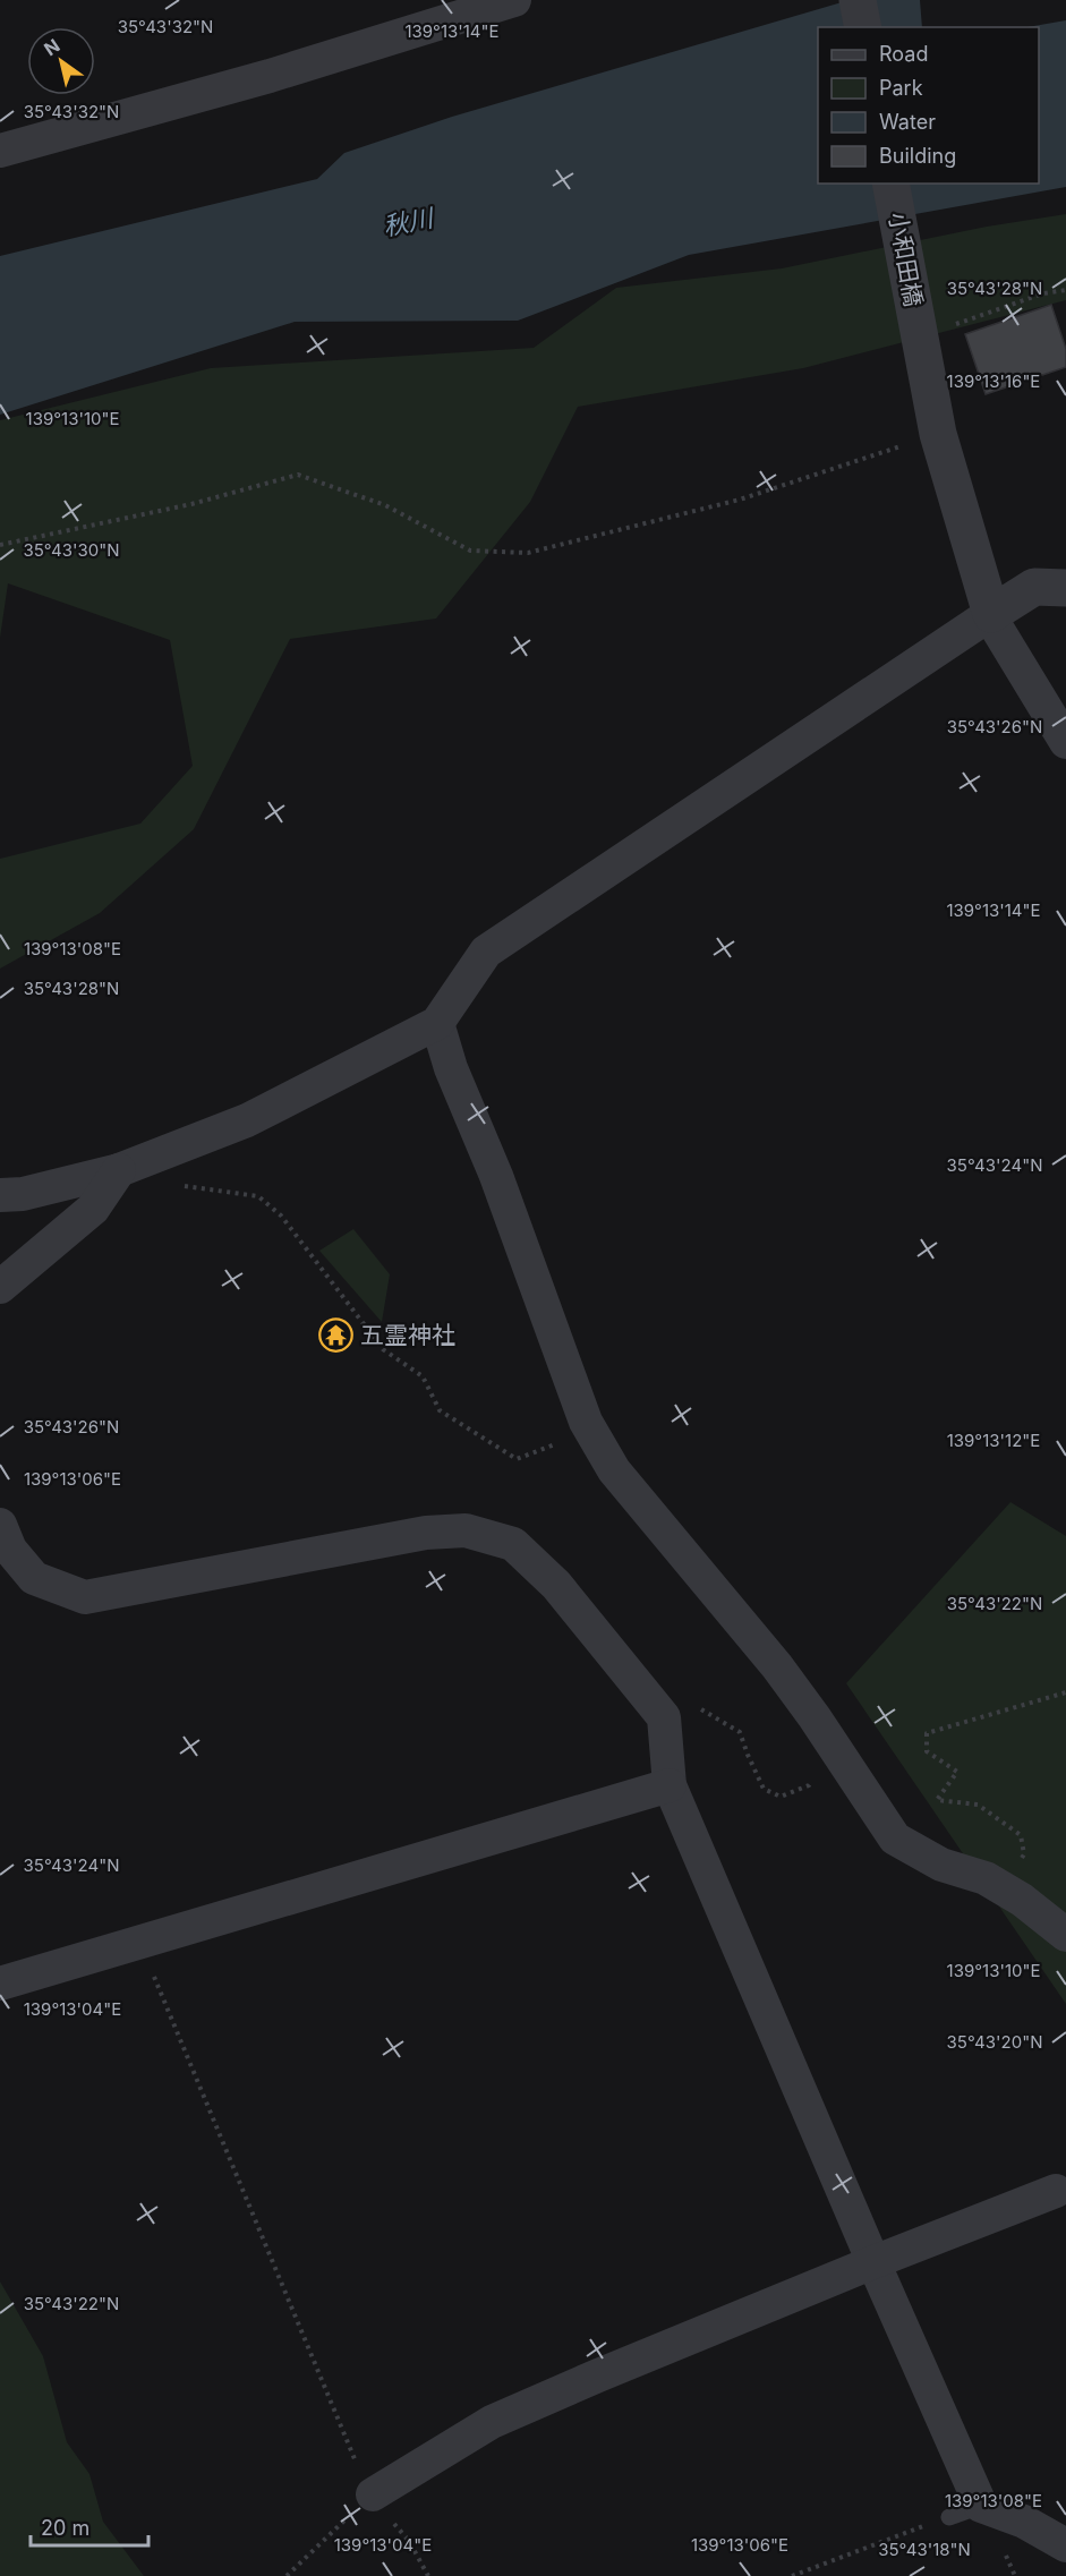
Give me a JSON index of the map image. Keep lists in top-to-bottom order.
{
  "streets": {
    "street": ["小和田橋"]
  },
  "water": ["秋川"],
  "places": {
    "temple": ["五霊神社"]
  },
  "legend": [
    "Road",
    "Park",
    "Water",
    "Building"
  ],
  "scale_bar": "20 m",
  "north": "top left",
  "coordinates": [
    "35°43'32\"N",
    "139°13'14\"E",
    "35°43'28\"N",
    "139°13'16\"E",
    "139°13'10\"E",
    "35°43'30\"N",
    "35°43'26\"N",
    "139°13'08\"E",
    "35°43'24\"N",
    "139°13'12\"E",
    "139°13'06\"E",
    "35°43'22\"N",
    "139°13'04\"E",
    "35°43'20\"N",
    "35°43'18\"N"
  ]
}
